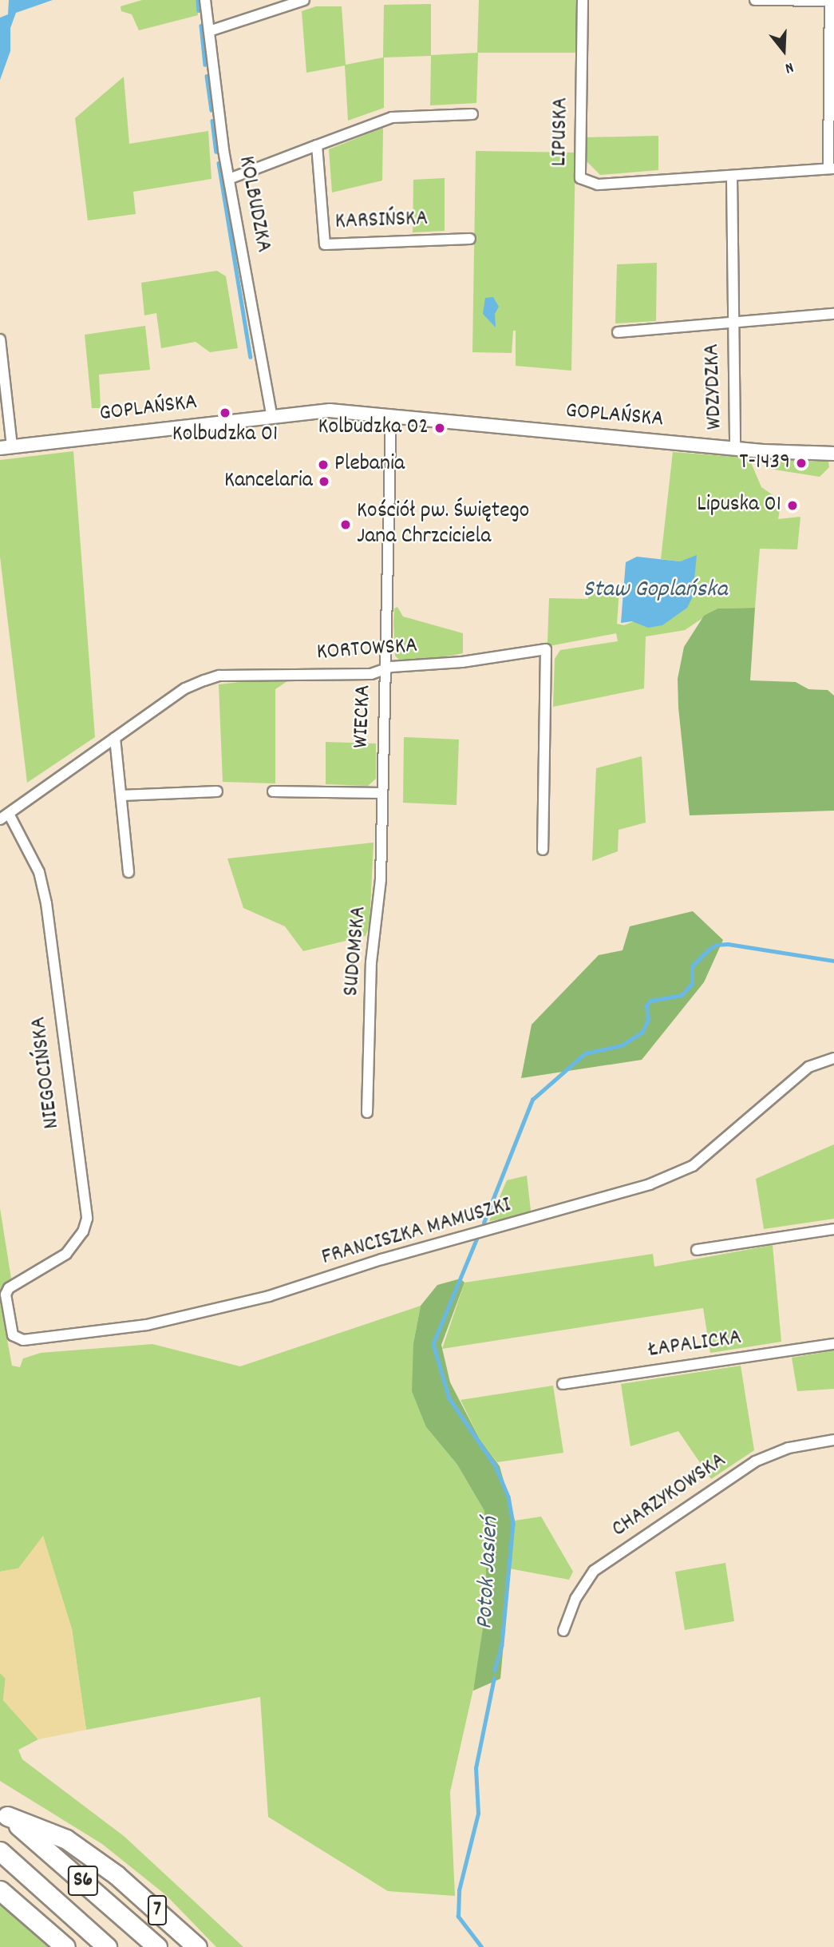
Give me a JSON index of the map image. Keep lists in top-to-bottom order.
{
  "streets": {
    "highway": ["S6", "7"],
    "street": [
      "LIPUSKA",
      "KOLBUDZKA",
      "KARSIŃSKA",
      "WDZYDZKA",
      "GOPLAŃSKA",
      "KORTOWSKA",
      "WIECKA",
      "SUDOMSKA",
      "NIEGOCIŃSKA",
      "FRANCISZKA MAMUSZKI",
      "ŁAPALICKA",
      "CHARZYKOWSKA"
    ]
  },
  "crossings": [
    ["KOLBUDZKA", "GOPLAŃSKA"],
    ["WDZYDZKA", "GOPLAŃSKA"],
    ["GOPLAŃSKA", "WIECKA"],
    ["KORTOWSKA", "WIECKA"],
    ["KORTOWSKA", "NIEGOCIŃSKA"],
    ["WIECKA", "SUDOMSKA"],
    ["NIEGOCIŃSKA", "FRANCISZKA MAMUSZKI"],
    ["S6", "7"]
  ],
  "water": ["Staw Goplańska", "Potok Jasień"],
  "places": [
    "Kolbudzka 01",
    "Kolbudzka 02",
    "T-1439",
    "Plebania",
    "Kancelaria",
    "Lipuska 01",
    "Kościół pw. Świętego Jana Chrzciciela"
  ],
  "north": "bottom"
}
